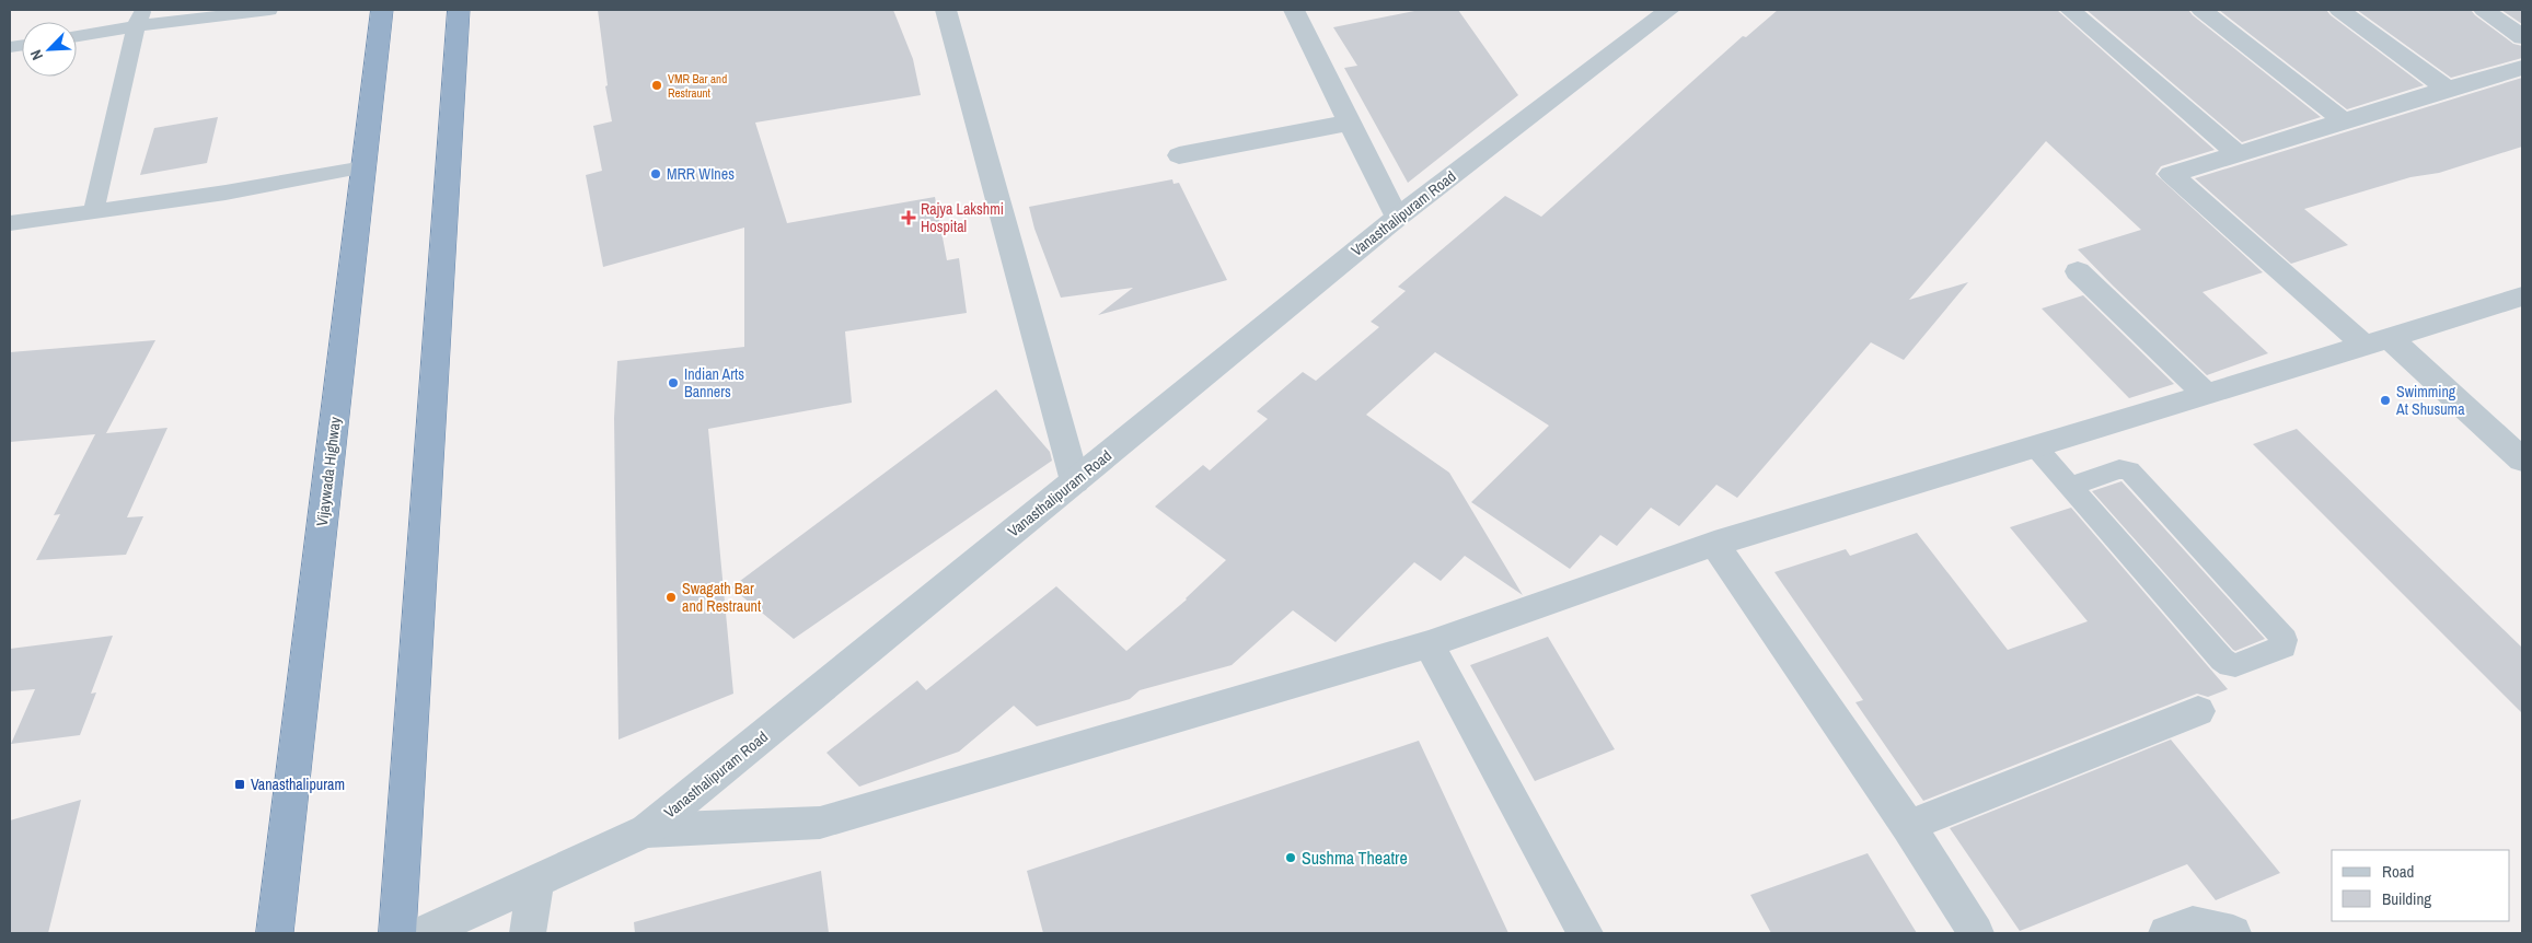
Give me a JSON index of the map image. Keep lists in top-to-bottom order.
{
  "streets": {
    "highway": ["Vijaywada Highway"],
    "street": ["Vanasthalipuram Road"]
  },
  "places": {
    "other": [
      "VMR Bar and Restraunt",
      "MRR WInes",
      "Indian Arts Banners",
      "Swimming At Shusuma",
      "Swagath Bar and Restraunt",
      "Sushma Theatre"
    ],
    "health": ["Rajya Lakshmi Hospital"],
    "transit": ["Vanasthalipuram"]
  },
  "legend": ["Road", "Building"],
  "north": "bottom left"
}
